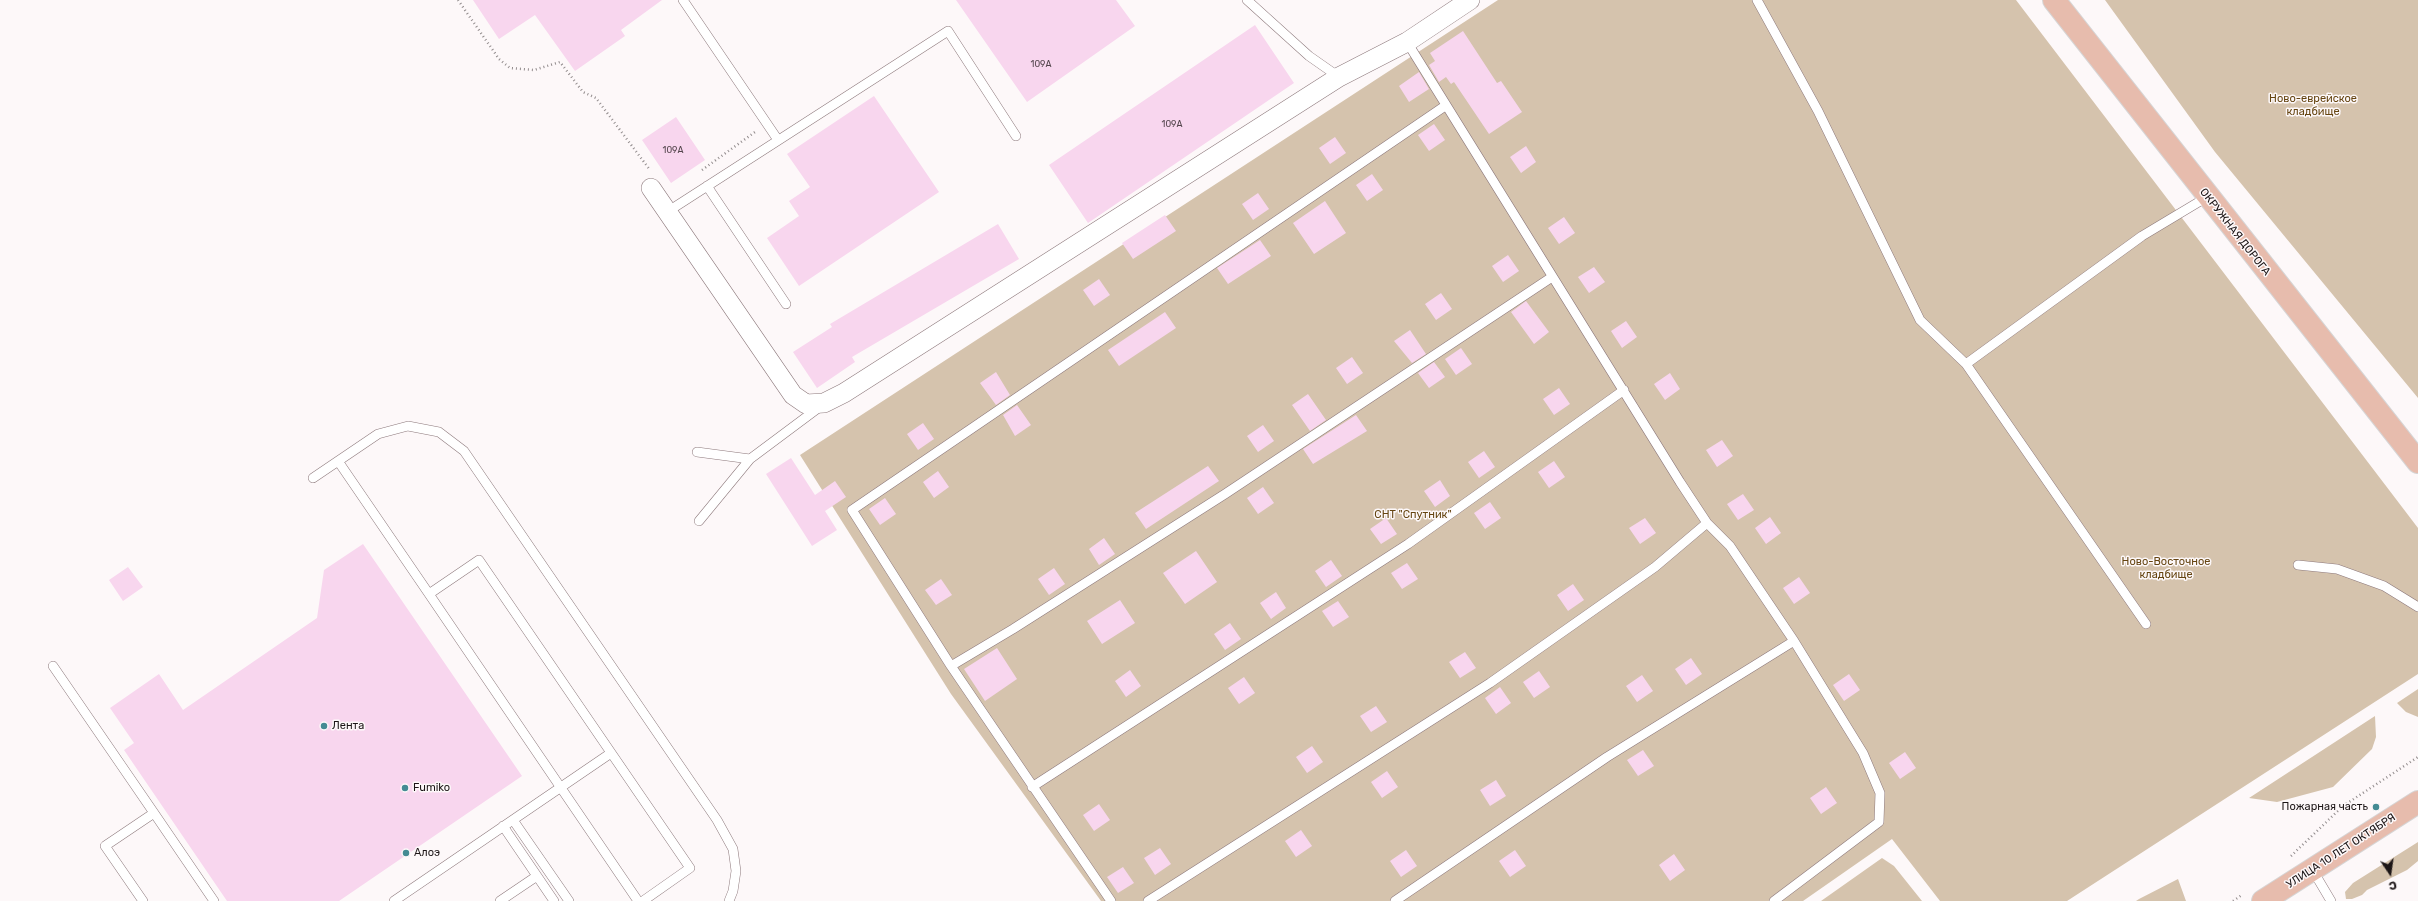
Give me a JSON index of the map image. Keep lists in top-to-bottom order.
{
  "streets": {
    "main road": ["ОКРУЖНАЯ ДОРОГА", "УЛИЦА 10 ЛЕТ ОКТЯБРЯ"]
  },
  "parks": ["Ново-еврейское кладбище", "СНТ \"Спутник\"", "Ново-Восточное кладбище"],
  "places": [
    "Лента",
    "Fumiko",
    "Пожарная часть",
    "Алоэ"
  ],
  "house_numbers": ["109А", "109А", "109А"],
  "north": "bottom"
}
